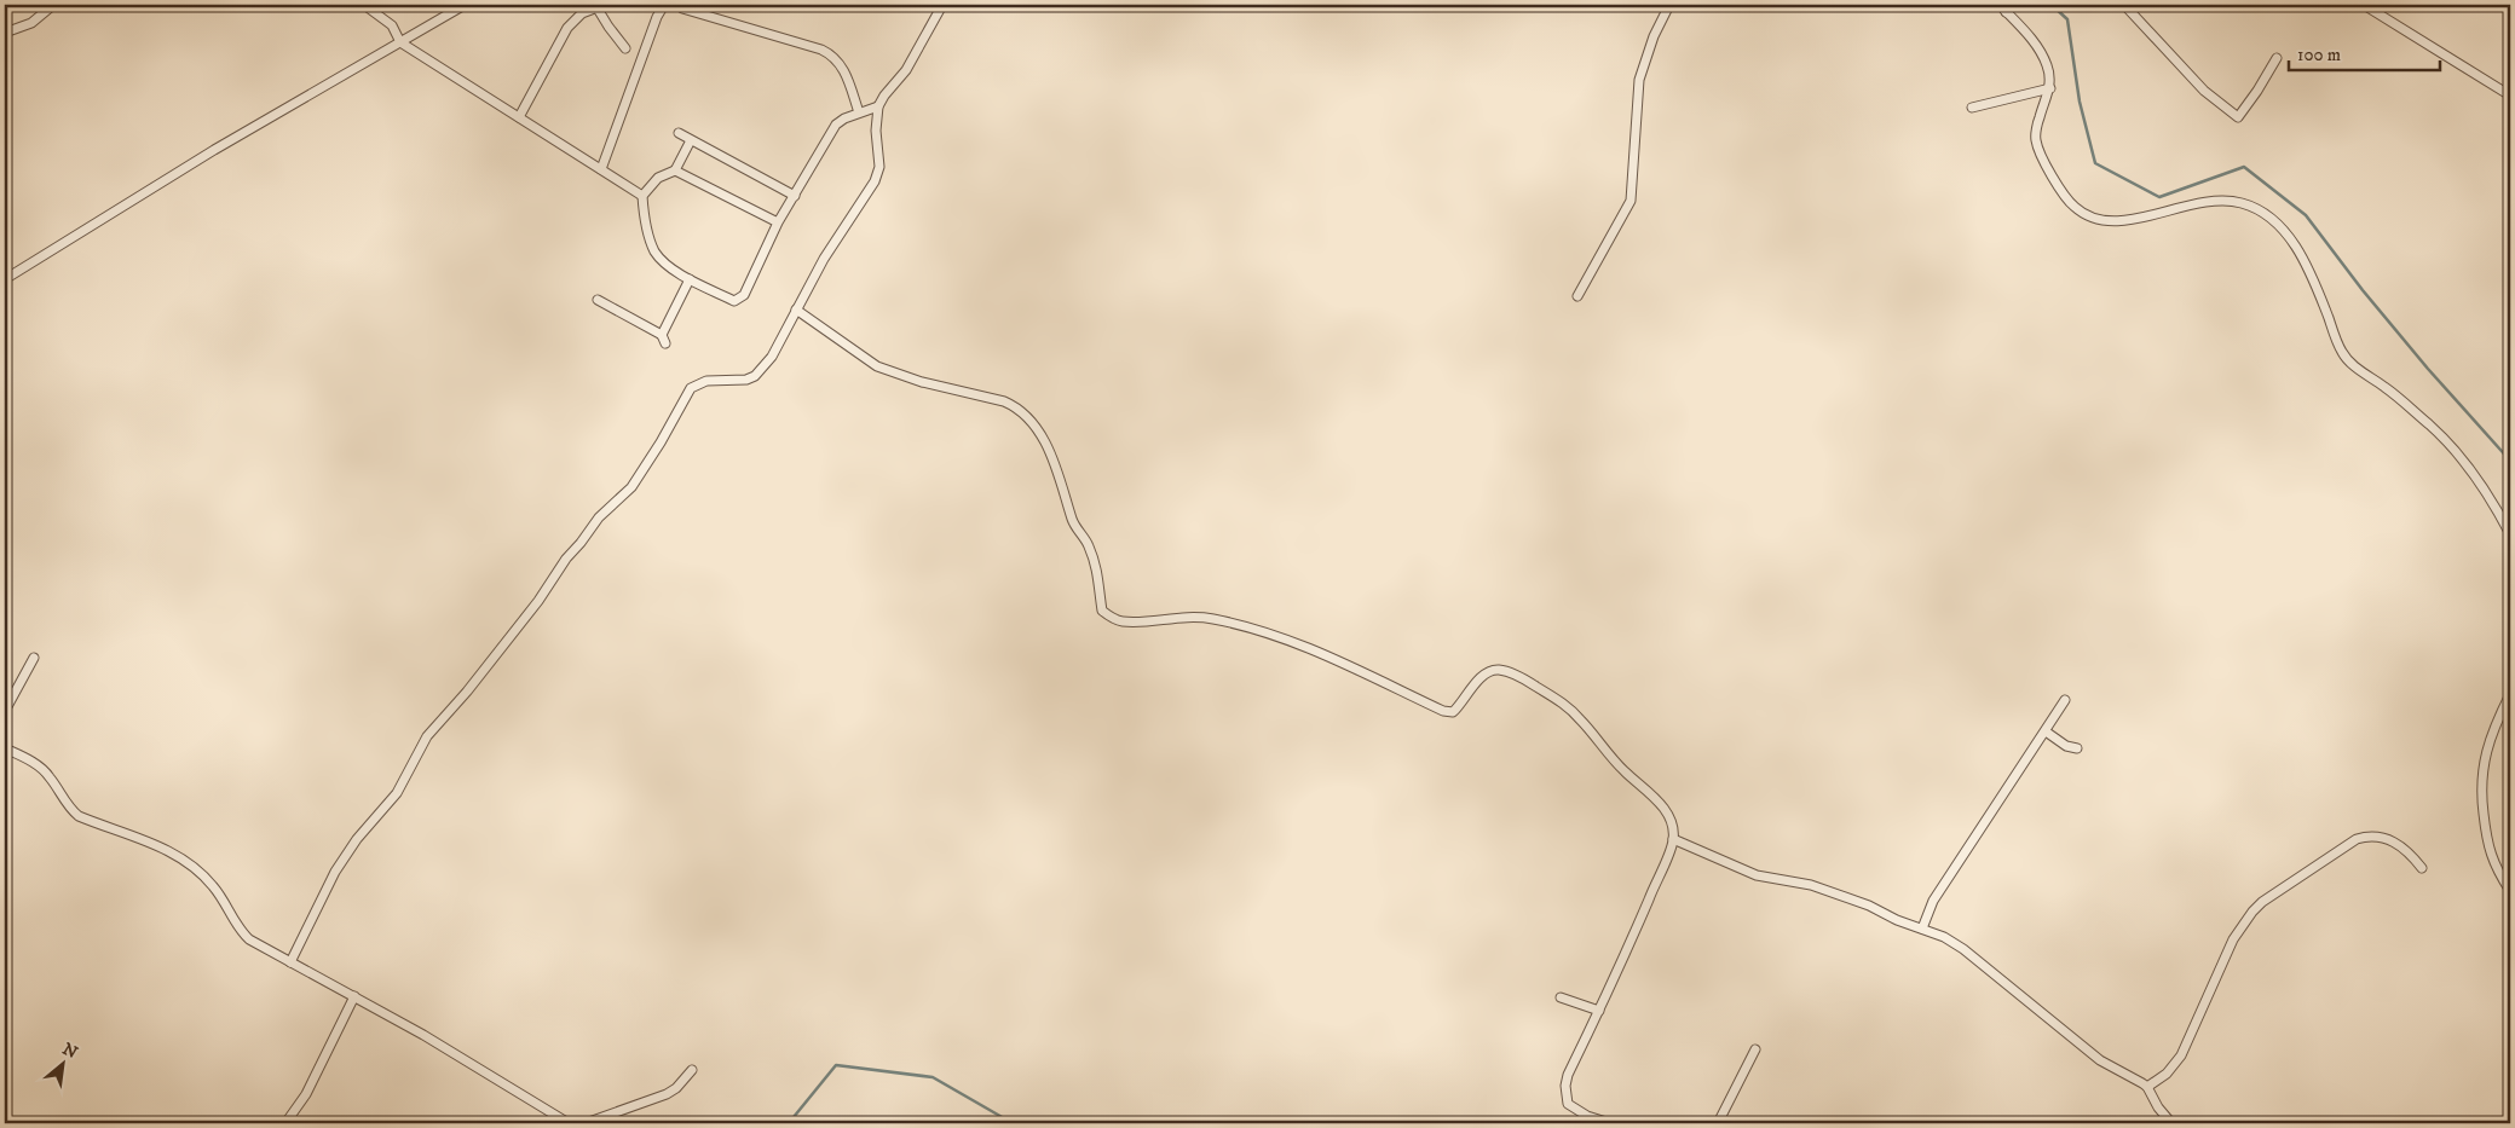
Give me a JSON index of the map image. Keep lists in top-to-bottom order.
{
  "scale_bar": "100 m",
  "north": "top right"
}
